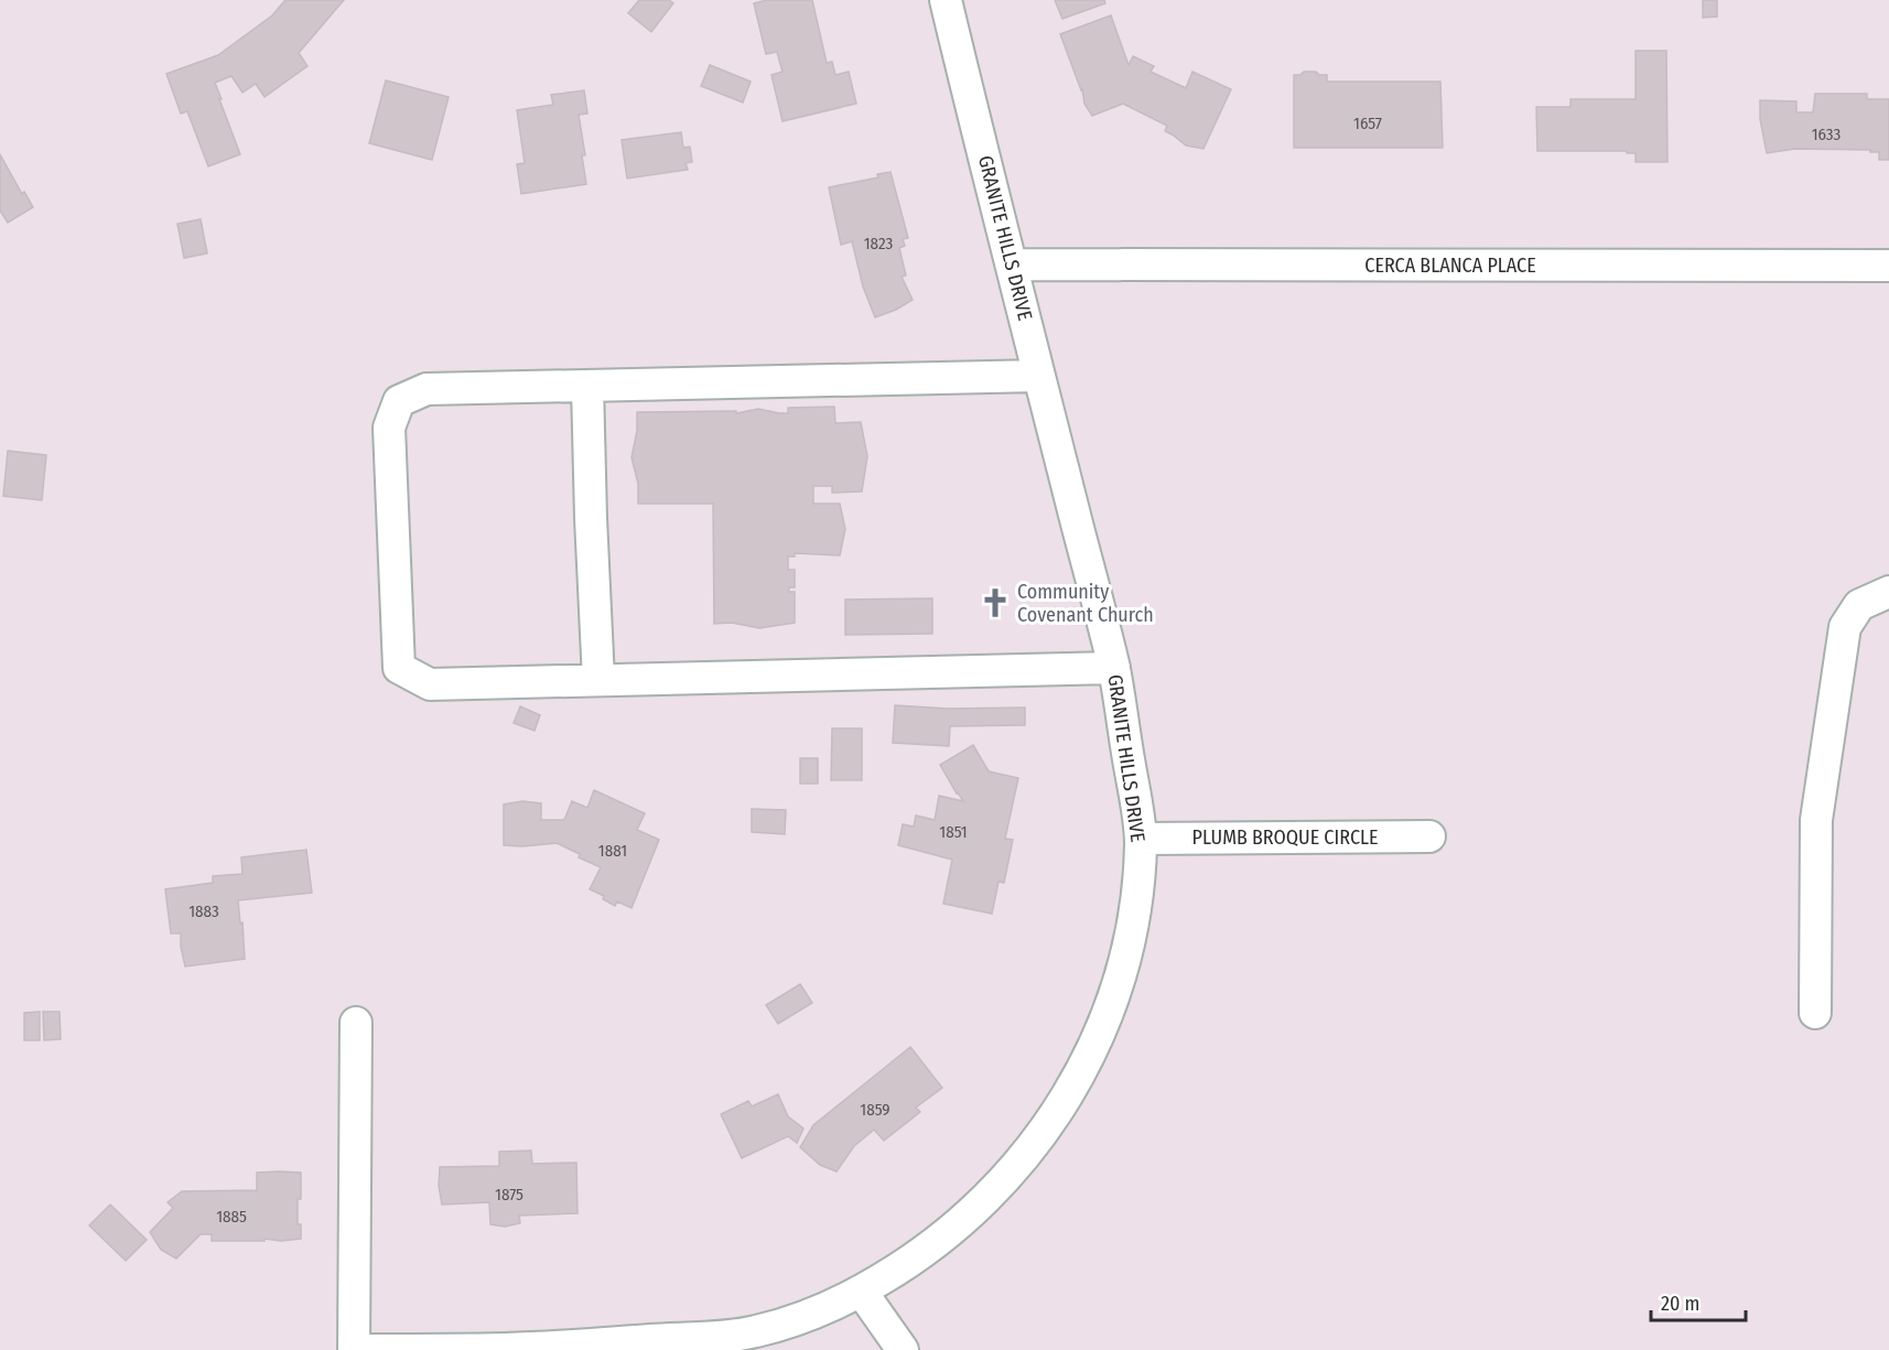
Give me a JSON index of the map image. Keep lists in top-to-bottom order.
{
  "streets": {
    "street": ["GRANITE HILLS DRIVE", "CERCA BLANCA PLACE", "PLUMB BROQUE CIRCLE"]
  },
  "crossings": [
    ["GRANITE HILLS DRIVE", "CERCA BLANCA PLACE"],
    ["GRANITE HILLS DRIVE", "PLUMB BROQUE CIRCLE"]
  ],
  "places": {
    "church": ["Community Covenant Church"]
  },
  "house_numbers": [
    "1657",
    "1633",
    "1823",
    "1851",
    "1881",
    "1883",
    "1859",
    "1875",
    "1885"
  ],
  "scale_bar": "20 m"
}
